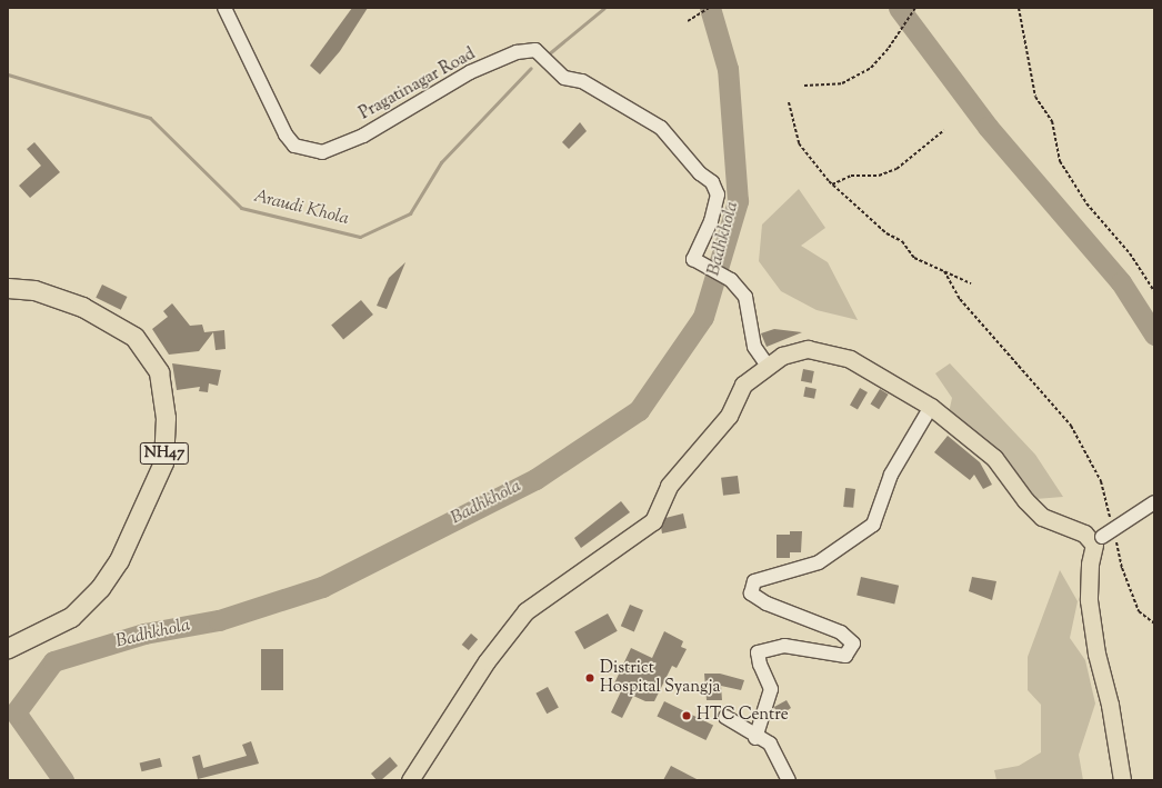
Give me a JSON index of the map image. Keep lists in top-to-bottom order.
{
  "streets": {
    "highway": ["NH47"],
    "street": ["Pragatinagar Road"]
  },
  "water": ["Araudi Khola", "Badhkhola"],
  "places": ["District Hospital Syangja", "HTC Centre"]
}
